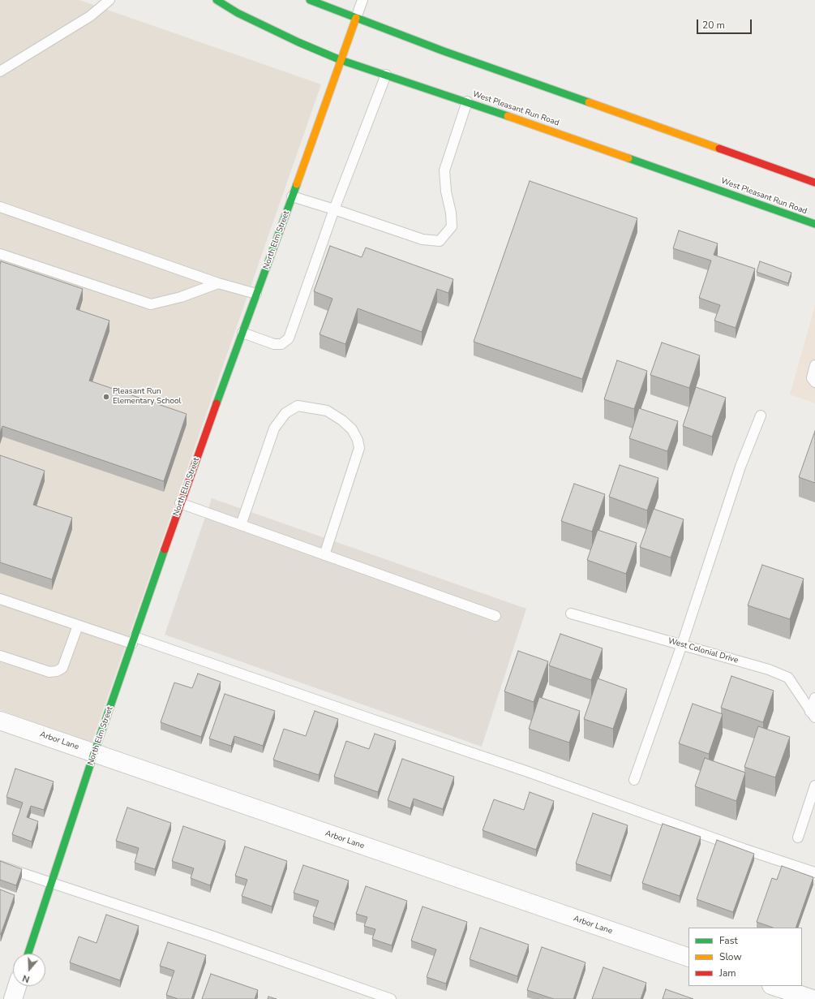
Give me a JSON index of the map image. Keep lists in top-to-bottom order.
{
  "streets": {
    "main road": ["West Pleasant Run Road", "North Elm Street"],
    "street": ["Arbor Lane"],
    "lane": ["West Colonial Drive"]
  },
  "crossings": [
    ["West Pleasant Run Road", "North Elm Street"],
    ["North Elm Street", "Arbor Lane"]
  ],
  "places": ["Pleasant Run Elementary School"],
  "legend": ["Fast", "Slow", "Jam"],
  "scale_bar": "20 m",
  "north": "bottom"
}
